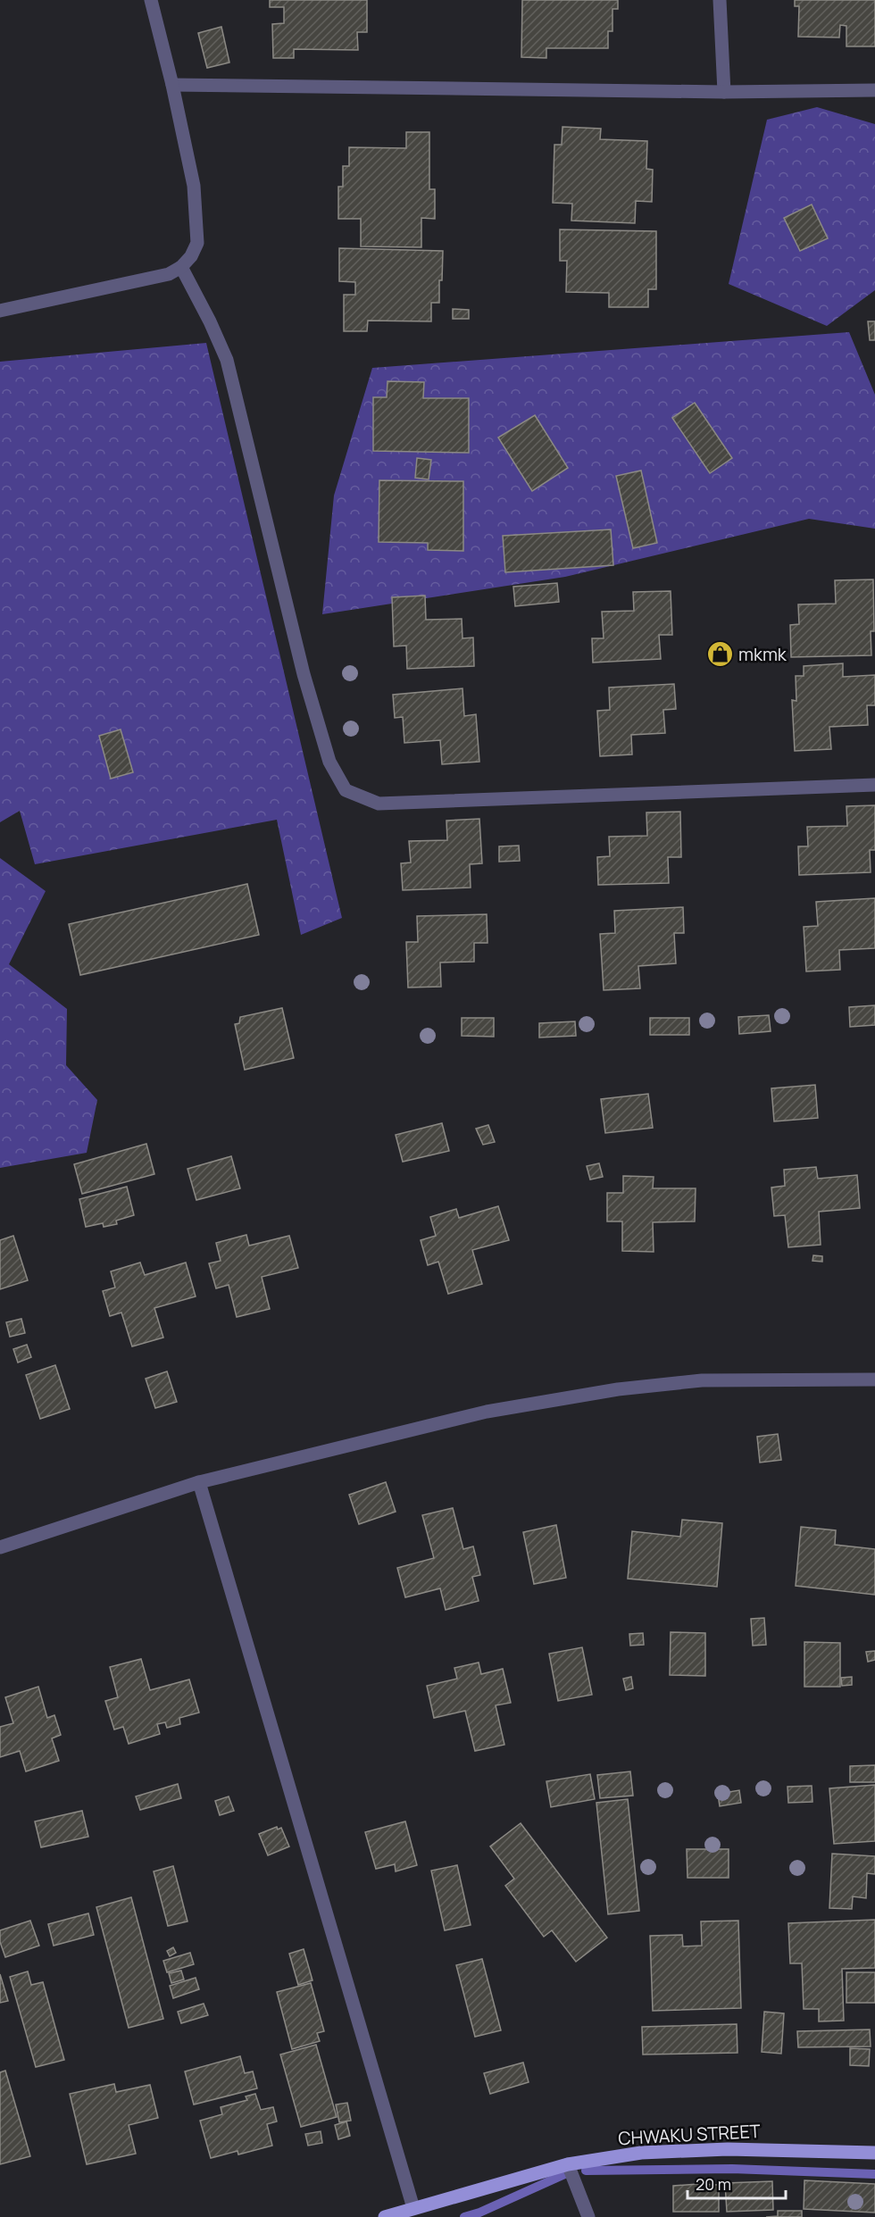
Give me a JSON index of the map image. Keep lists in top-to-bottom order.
{
  "streets": {
    "main road": ["CHWAKU STREET"]
  },
  "places": {
    "shop": ["mkmk"]
  },
  "scale_bar": "20 m"
}
